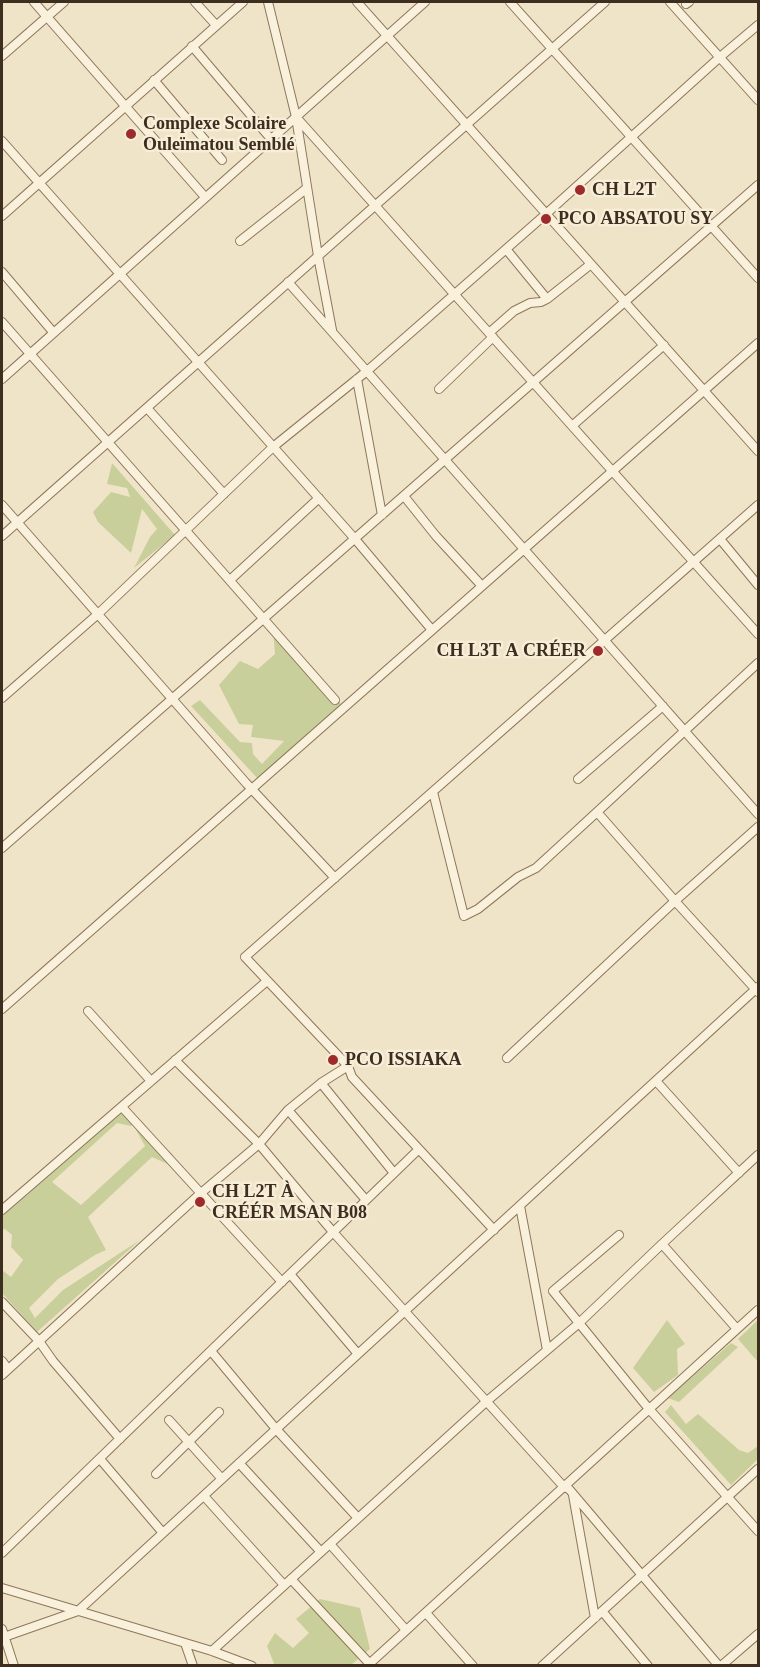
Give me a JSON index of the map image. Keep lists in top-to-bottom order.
{
  "places": [
    "Complexe Scolaire Ouleïmatou Semblé",
    "CH L2T",
    "PCO ABSATOU SY",
    "CH L3T A CRÉER",
    "PCO ISSIAKA",
    "CH L2T À CRÉÉR MSAN B08"
  ]
}
